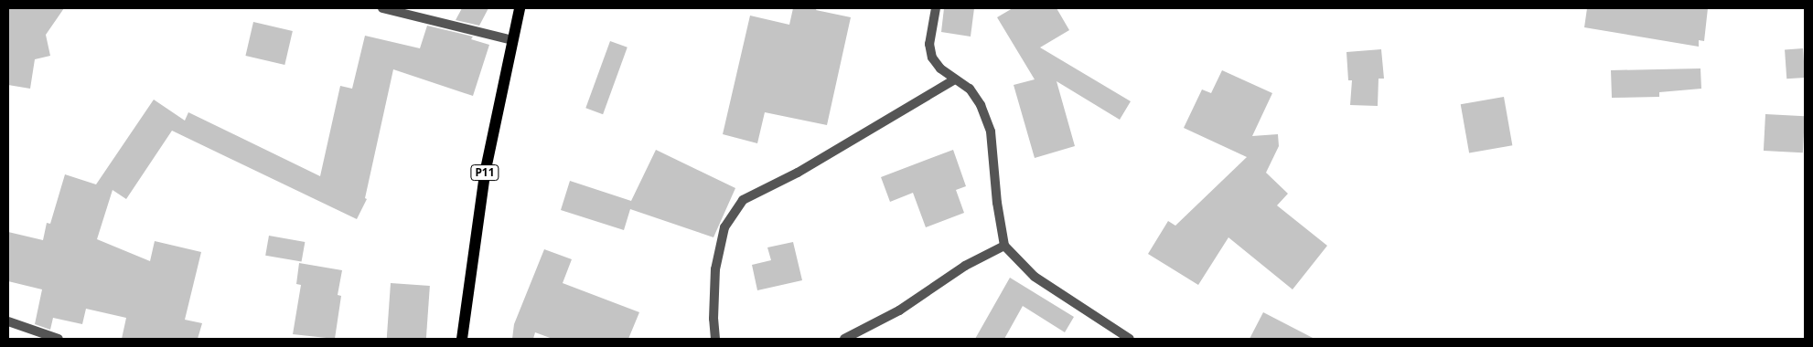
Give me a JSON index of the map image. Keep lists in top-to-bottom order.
{
  "streets": {
    "main road": ["P11"]
  }
}
